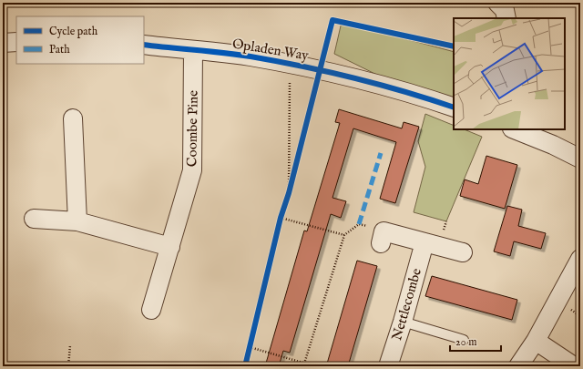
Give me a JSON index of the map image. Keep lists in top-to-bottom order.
{
  "streets": {
    "street": ["Opladen Way", "Coombe Pine", "Nettlecombe"]
  },
  "crossings": [
    ["Opladen Way", "Coombe Pine"]
  ],
  "legend": ["Cycle path", "Path"],
  "scale_bar": "20 m"
}
